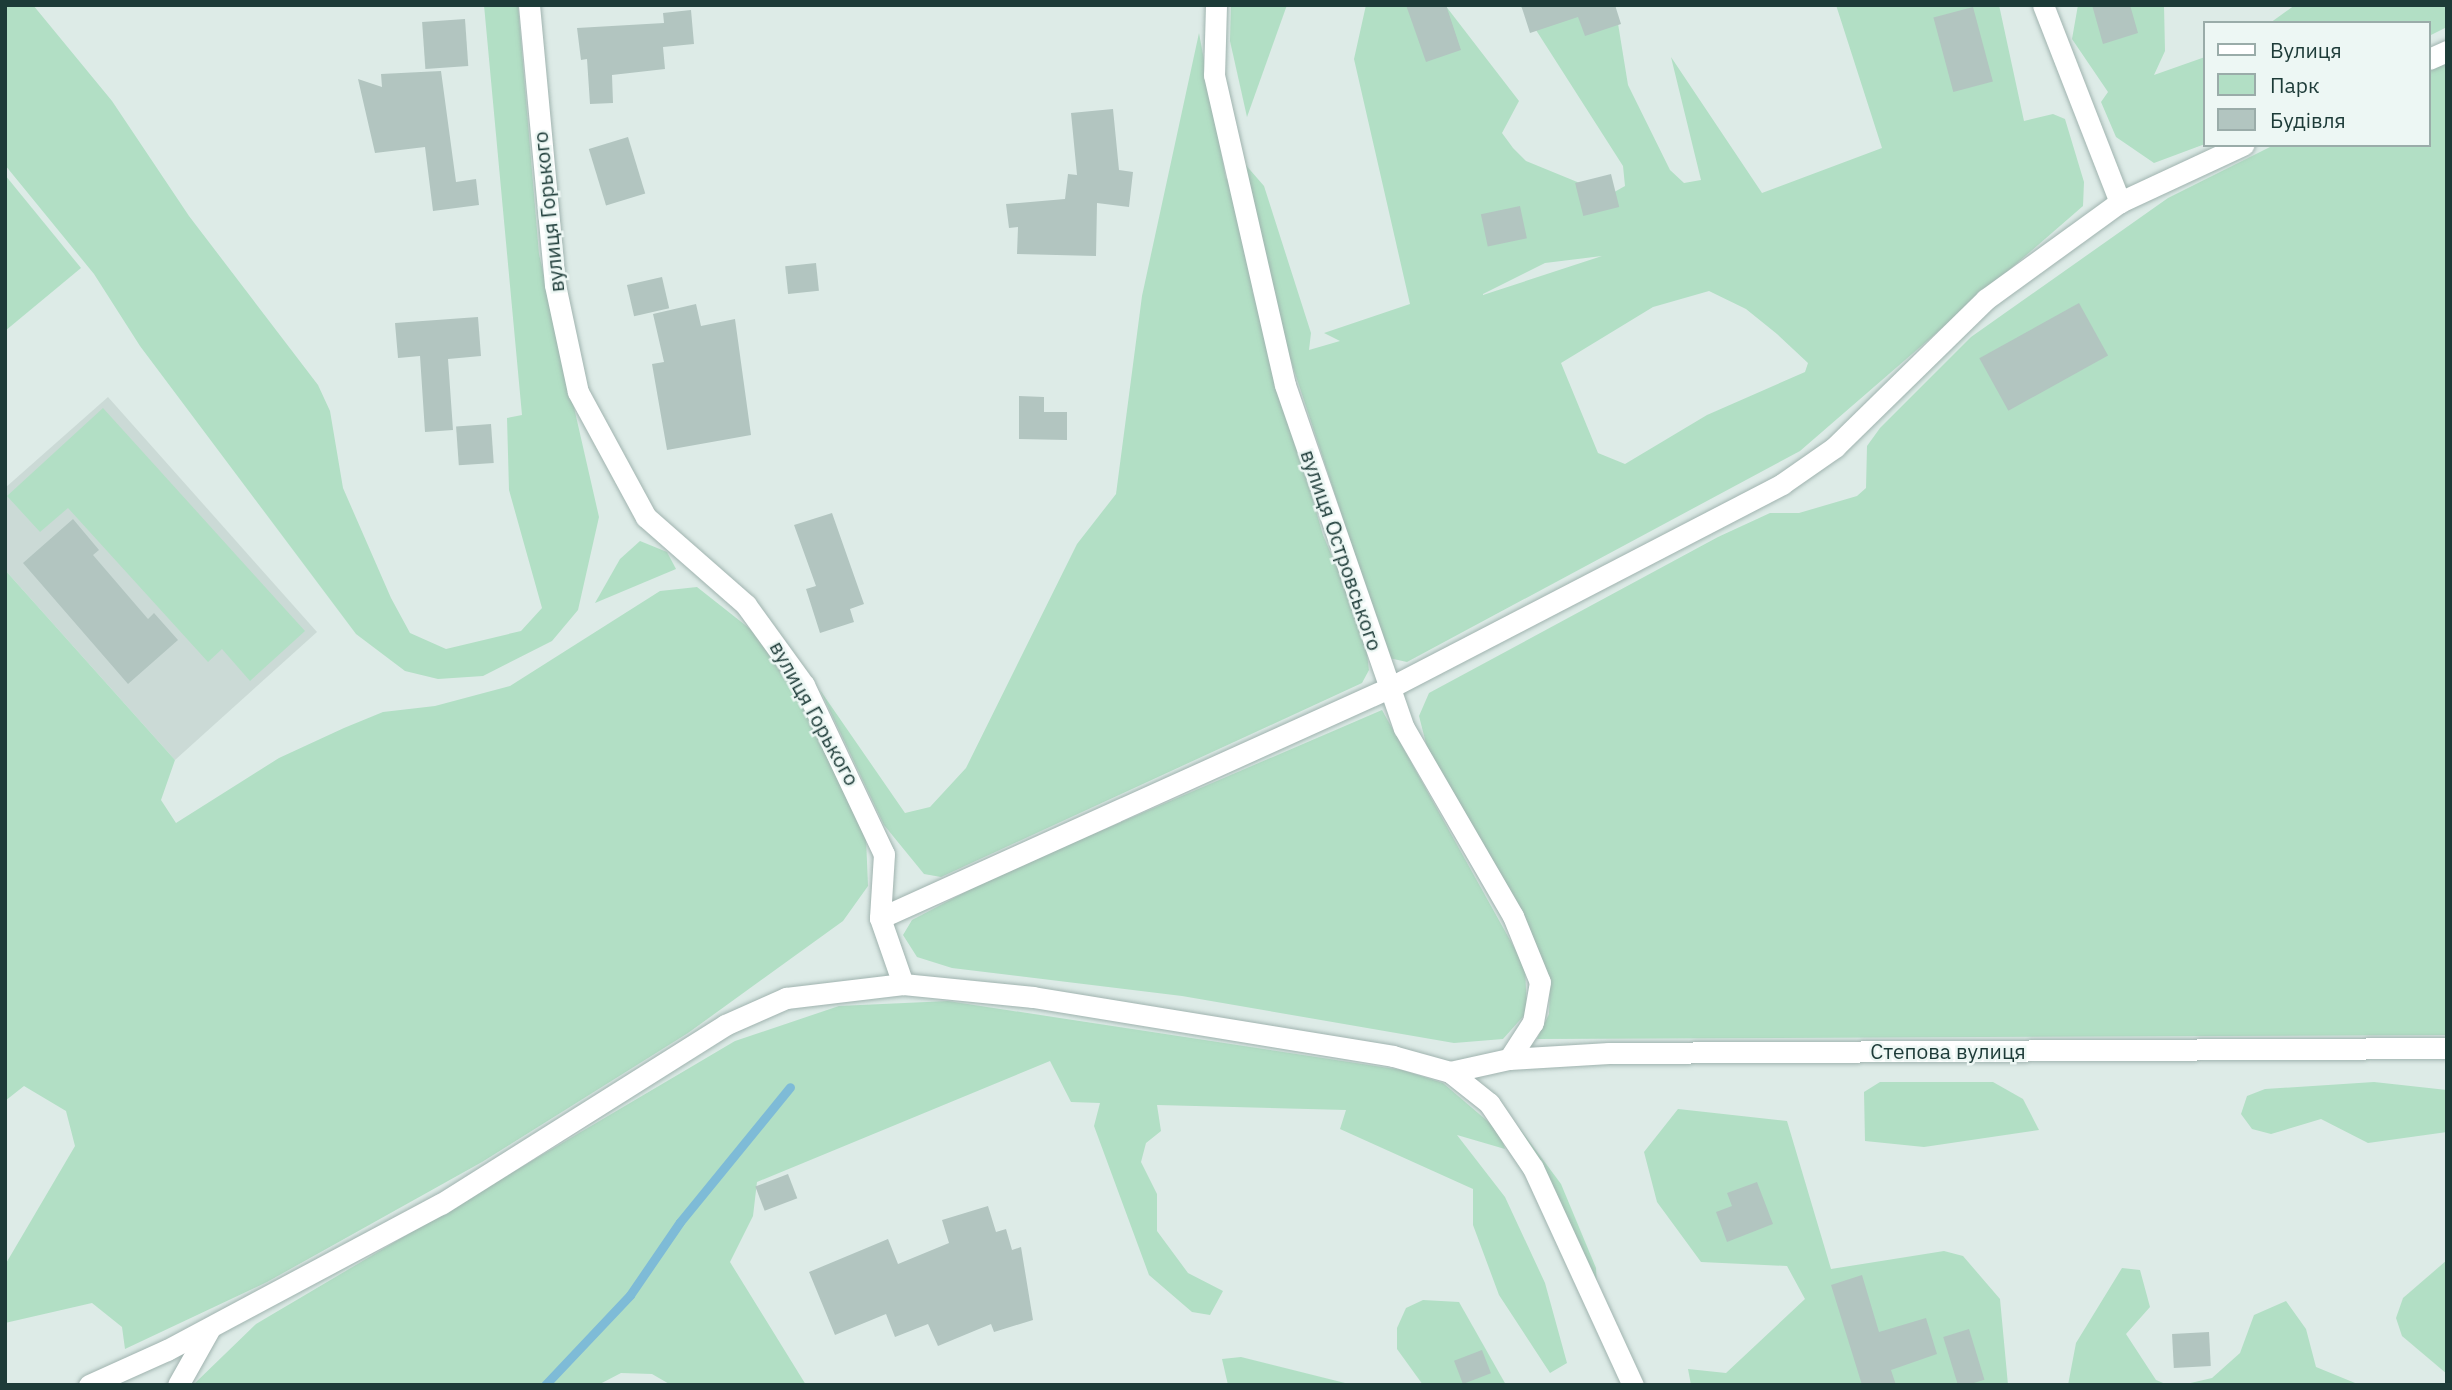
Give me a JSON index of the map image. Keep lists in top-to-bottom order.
{
  "streets": {
    "street": ["вулиця Горького", "вулиця Островського", "Степова вулиця"]
  },
  "crossings": [
    ["вулиця Островського", "Степова вулиця"]
  ],
  "legend": ["Вулиця", "Парк", "Будівля"]
}
